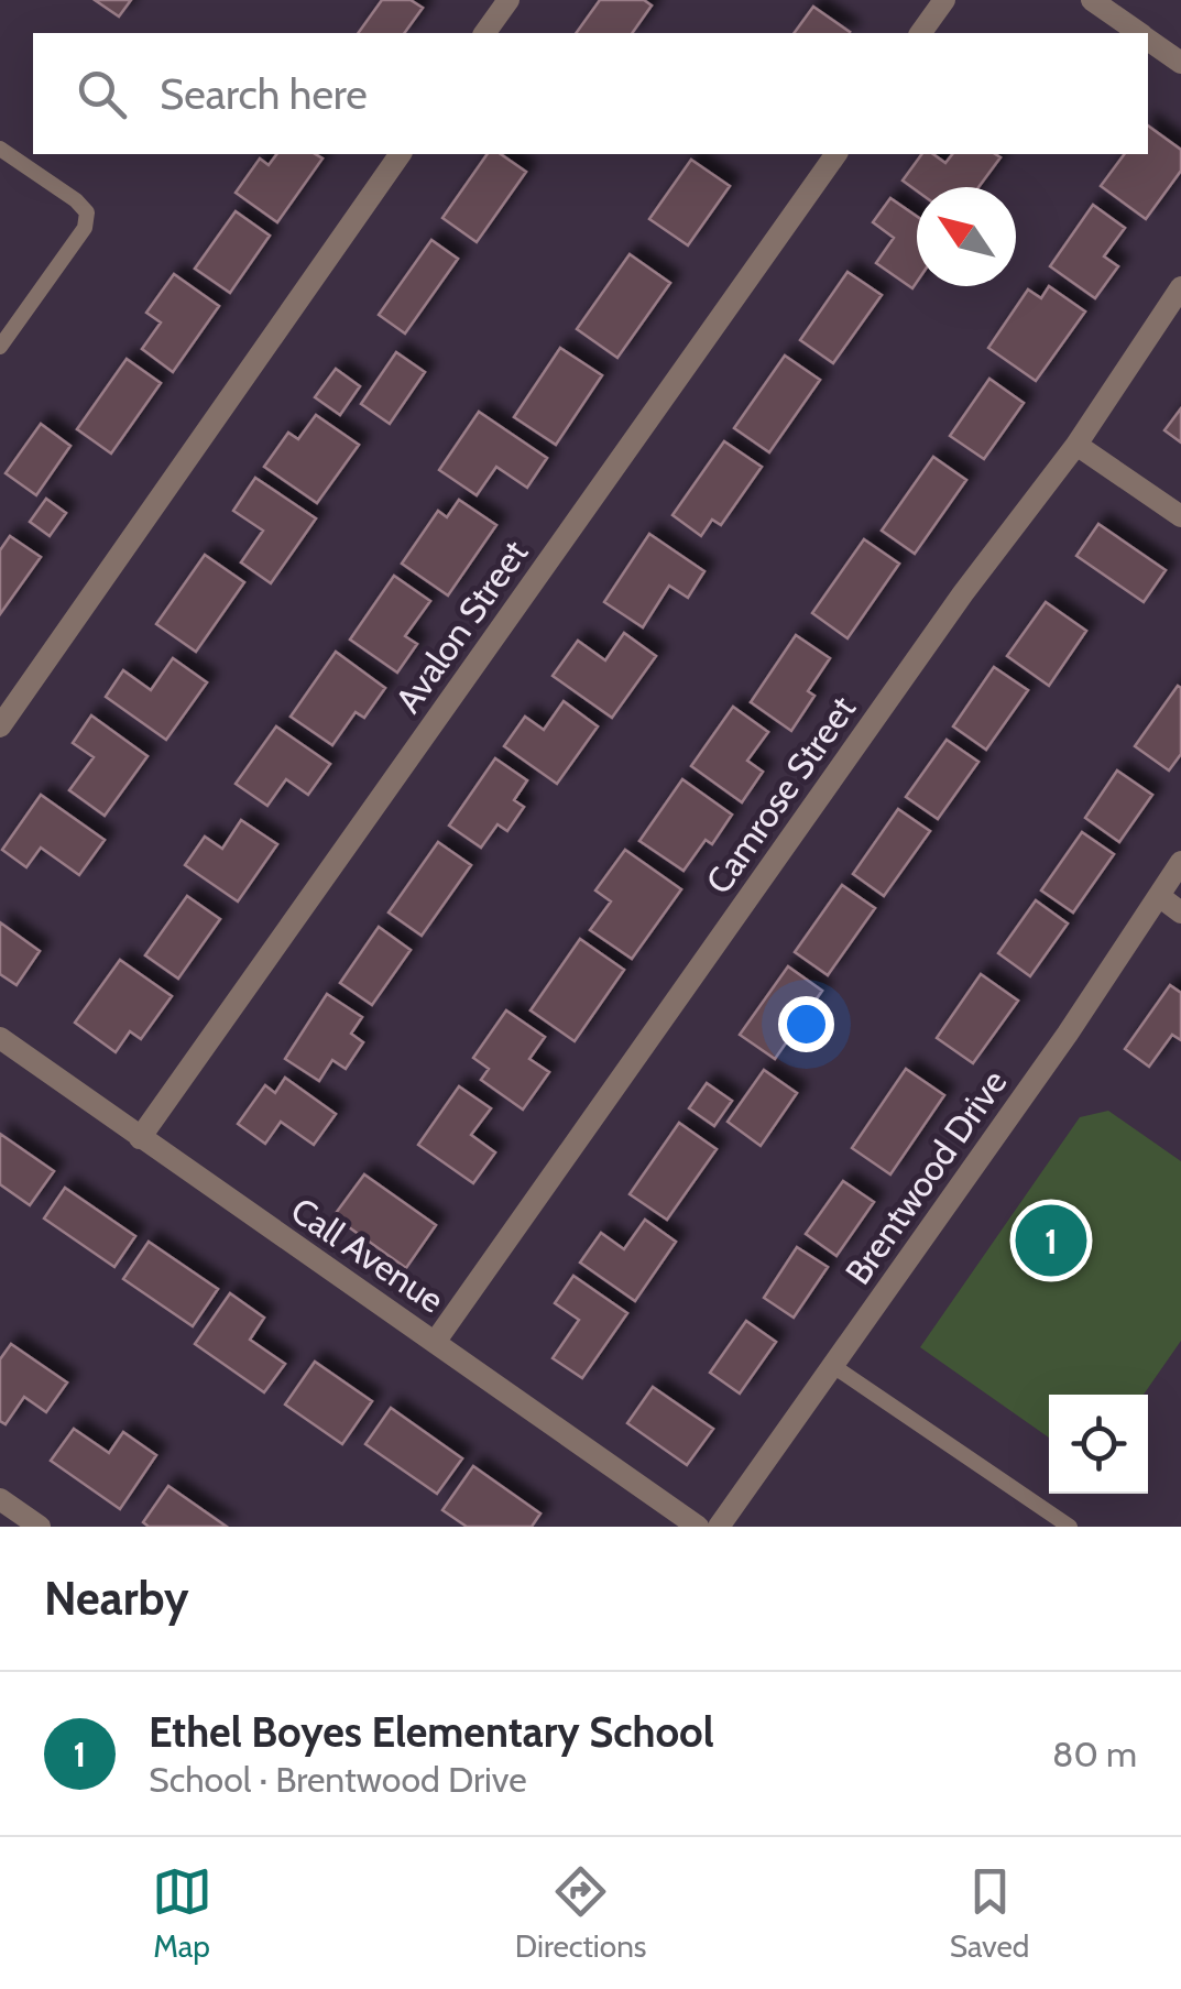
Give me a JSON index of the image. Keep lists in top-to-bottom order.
{
  "streets": {
    "street": [
      "Avalon Street",
      "Camrose Street",
      "Brentwood Drive",
      "Call Avenue"
    ]
  },
  "crossings": [
    ["Avalon Street", "Call Avenue"],
    ["Camrose Street", "Call Avenue"]
  ],
  "north": "top left",
  "page": {
    "search": "Search here",
    "pins": "1",
    "heading": "Nearby",
    "list": [
      {
        "mark": "1",
        "name": "Ethel Boyes Elementary School",
        "note": "School · Brentwood Drive",
        "value": "80 m"
      }
    ],
    "nav": ["Map", "Directions", "Saved"]
  }
}
